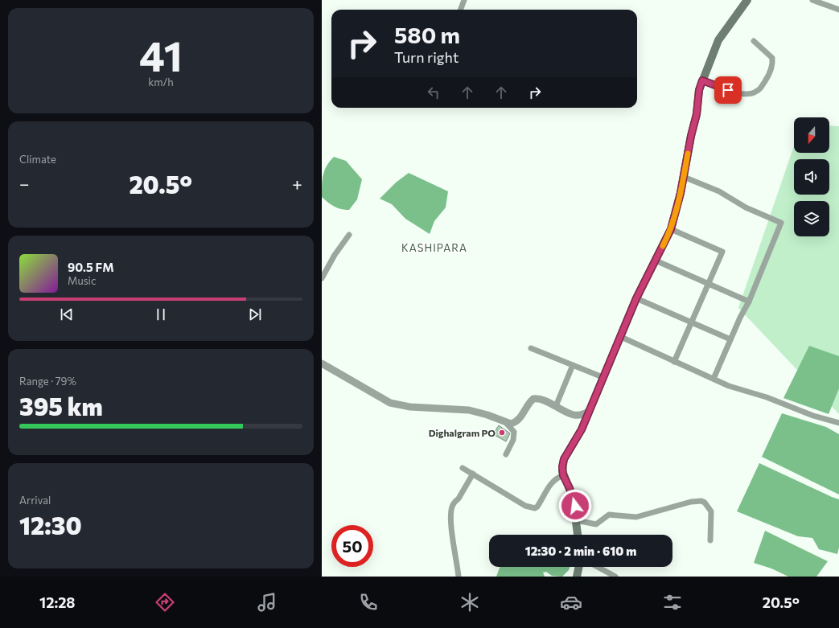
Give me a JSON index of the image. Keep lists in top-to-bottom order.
{
  "districts": ["KASHIPARA"],
  "places": ["Dighalgram PO"],
  "north": "bottom",
  "page": {
    "tile": [
      ["41", "km/h"],
      "Climate",
      ["Range · 79%", "395 km"],
      ["Arrival", "12:30"]
    ],
    "turn": ["580 m", "Turn right"],
    "heat": ["−", "20.5°", "+"],
    "song": ["90.5 FM", "Music"],
    "limit": "50",
    "trip": "12:30 · 2 min · 610 m",
    "tabs": ["12:28", "20.5°"]
  }
}
